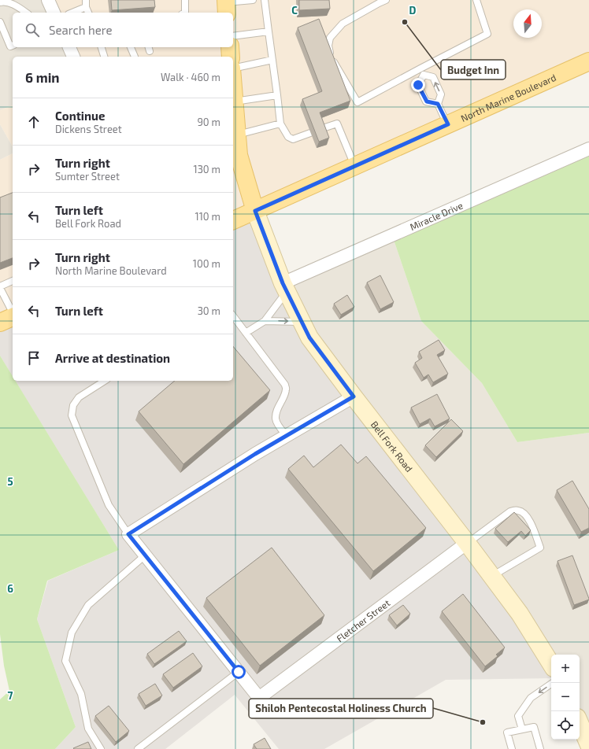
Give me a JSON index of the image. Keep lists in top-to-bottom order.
{
  "streets": {
    "main road": ["North Marine Boulevard", "Bell Fork Road"],
    "street": ["Miracle Drive", "Fletcher Street"]
  },
  "crossings": [
    ["North Marine Boulevard", "Bell Fork Road"],
    ["Miracle Drive", "Bell Fork Road"],
    ["Bell Fork Road", "Fletcher Street"]
  ],
  "places": ["Budget Inn", "Shiloh Pentecostal Holiness Church"],
  "north": "top",
  "page": {
    "search": "Search here",
    "heading": ["6 min", "Walk · 460 m"],
    "list": [
      ["Continue", "Dickens Street", "90 m"],
      ["Turn right", "Sumter Street", "130 m"],
      ["Turn left", "Bell Fork Road", "110 m"],
      ["Turn right", "North Marine Boulevard", "100 m"],
      ["Turn left", "30 m"],
      "Arrive at destination"
    ],
    "map_buttons": ["+", "−"]
  },
  "grid": {
    "columns": ["C", "D"],
    "rows": ["5", "6", "7"]
  }
}
